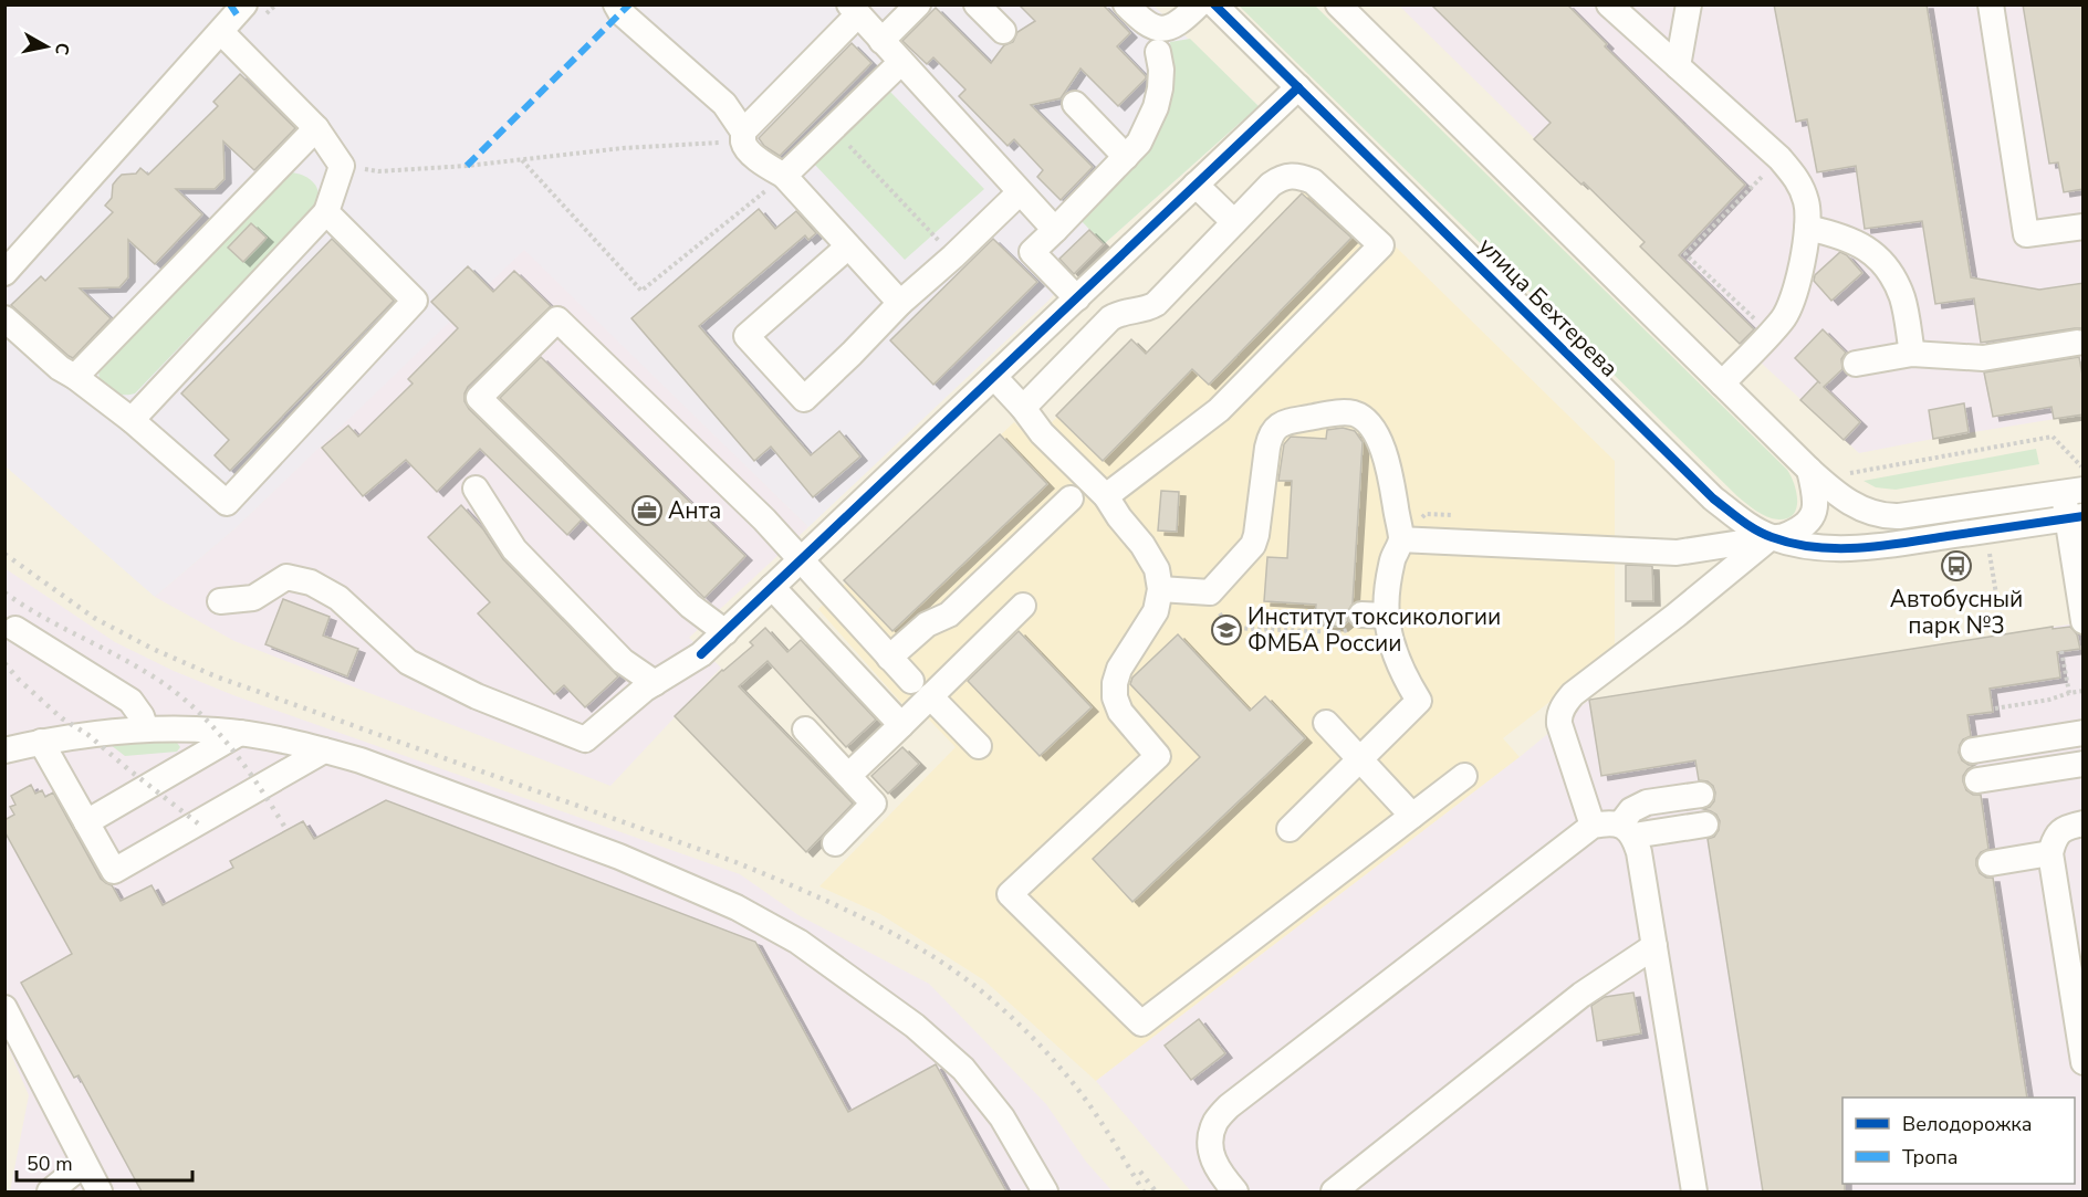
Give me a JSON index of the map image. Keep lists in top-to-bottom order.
{
  "streets": {
    "street": ["улица Бехтерева"]
  },
  "places": {
    "office": ["Анта"],
    "bus stop": ["Автобусный парк №3"],
    "school or university": ["Институт токсикологии ФМБА России"]
  },
  "legend": ["Велодорожка", "Тропа"],
  "scale_bar": "50 m",
  "north": "right"
}
